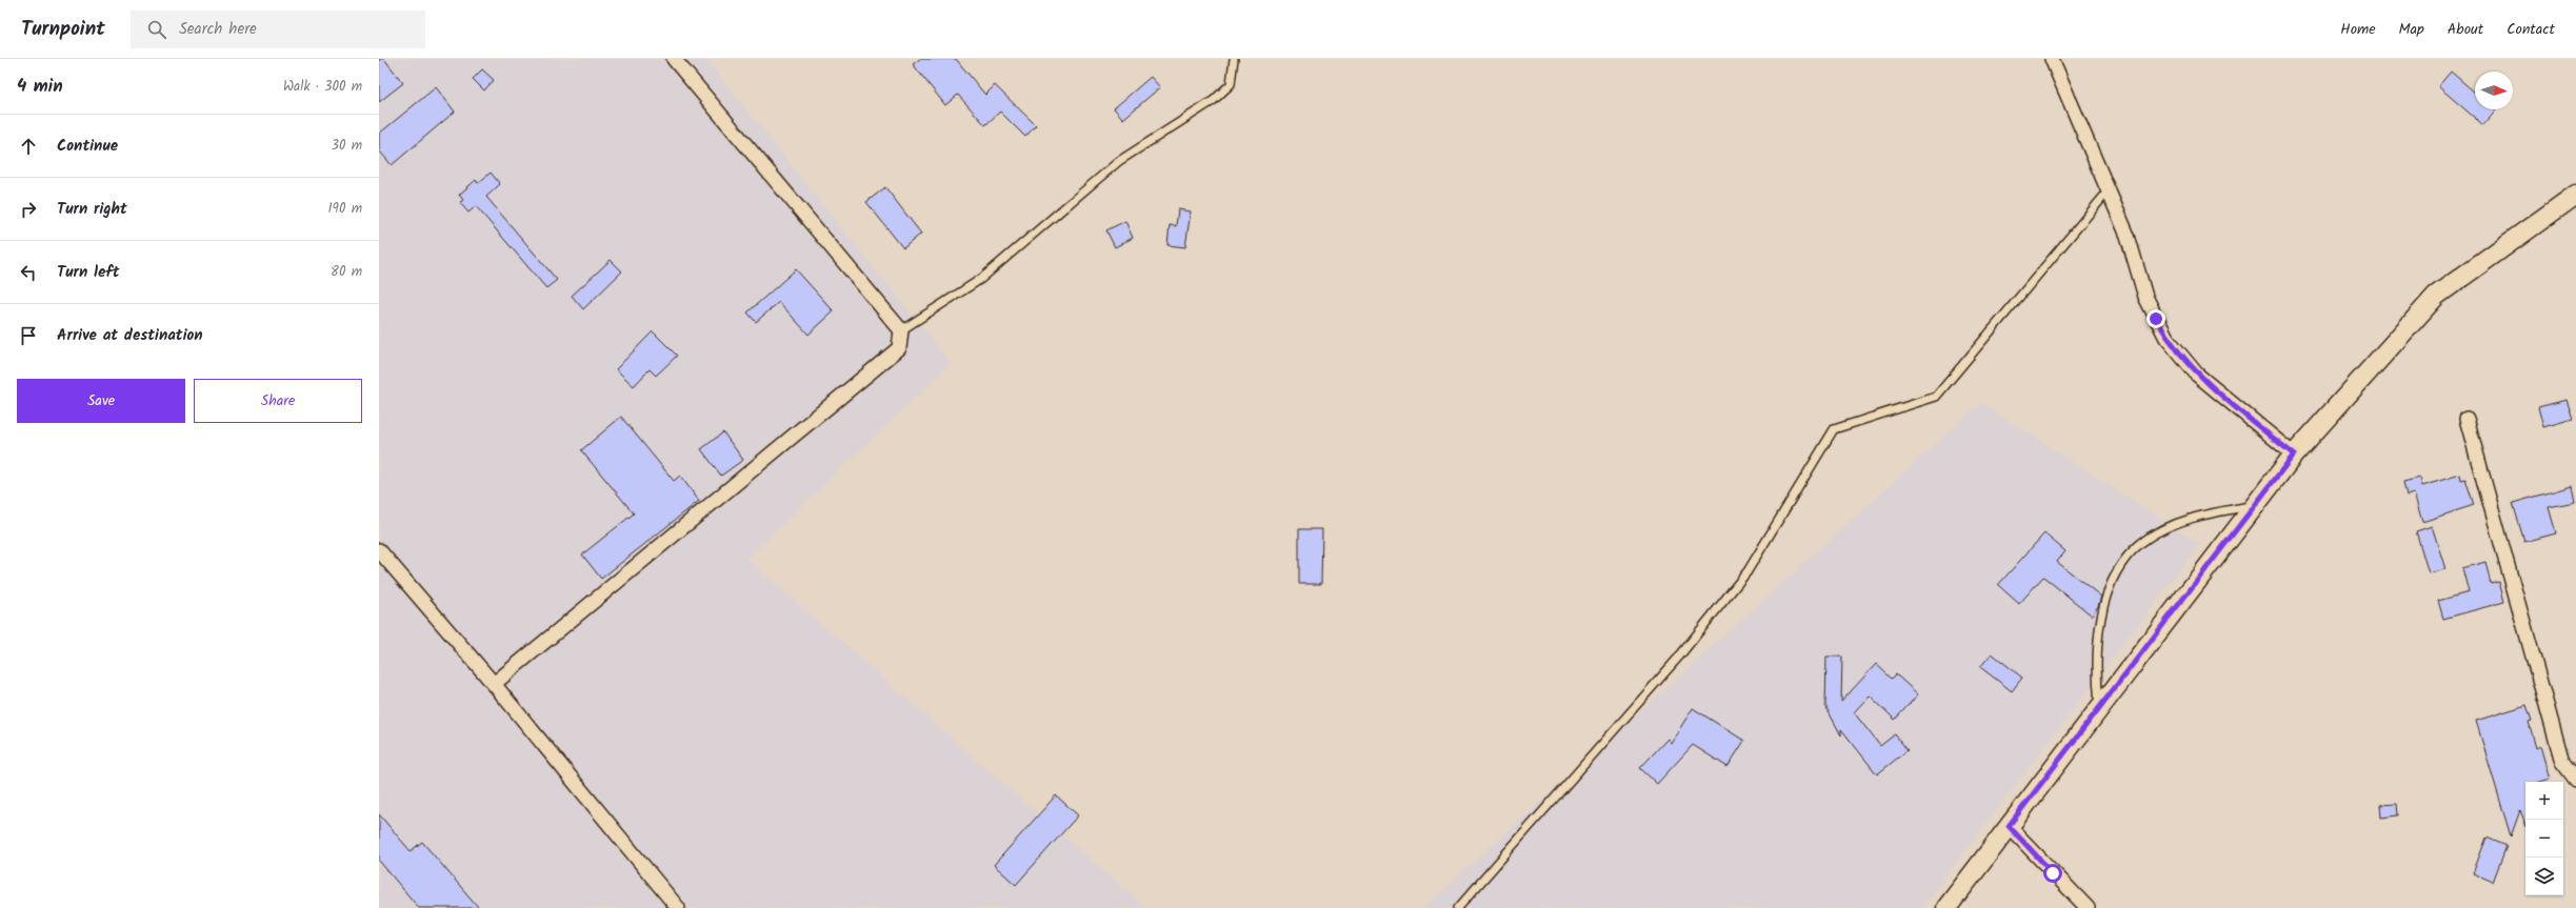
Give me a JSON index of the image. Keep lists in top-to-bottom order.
{
  "north": "right",
  "page": {
    "header": "Turnpoint",
    "search": "Search here",
    "nav": [
      "Home",
      "Map",
      "About",
      "Contact"
    ],
    "heading": ["4 min", "Walk · 300 m"],
    "list": [
      ["Continue", "30 m"],
      ["Turn right", "190 m"],
      ["Turn left", "80 m"],
      "Arrive at destination"
    ],
    "buttons": ["Save", "Share"],
    "map_buttons": ["+", "−"]
  }
}
